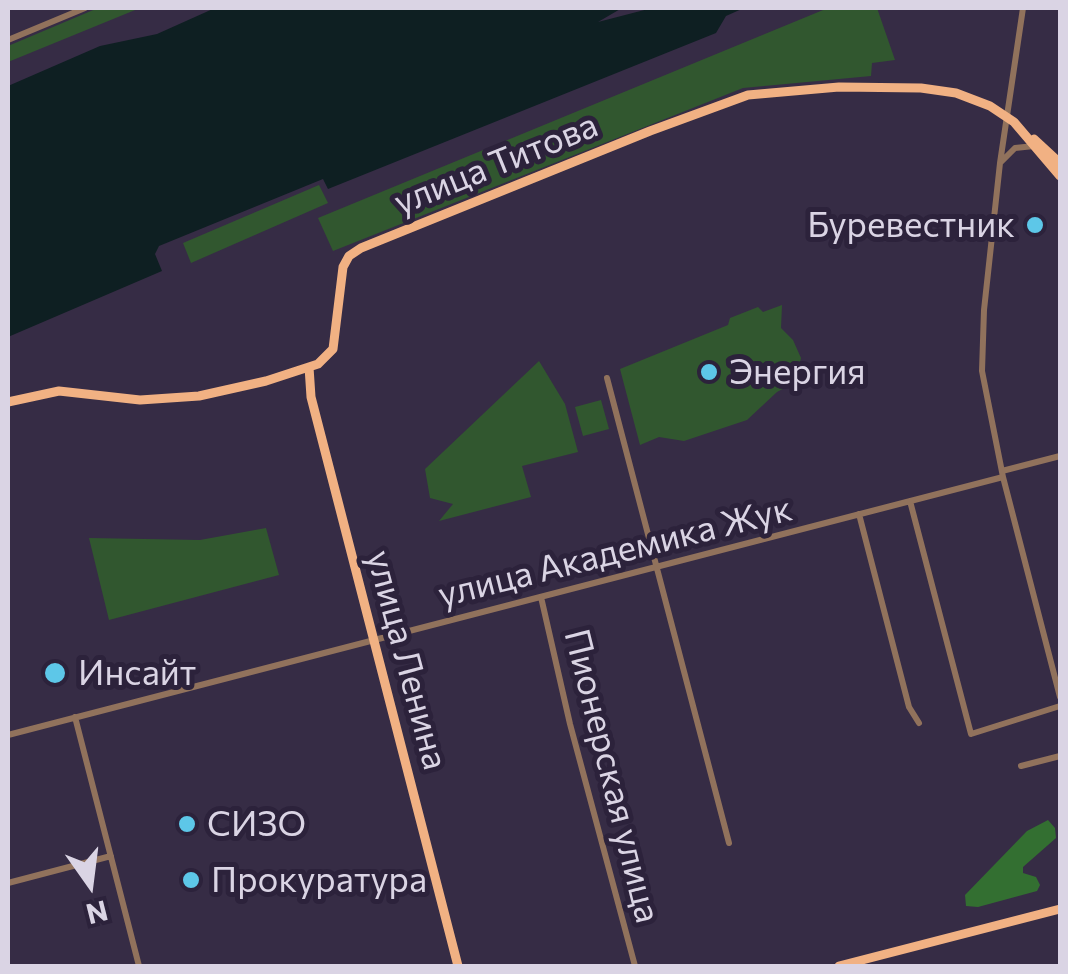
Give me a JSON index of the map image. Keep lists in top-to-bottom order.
{
  "streets": {
    "main road": ["улица Титова", "улица Ленина"],
    "street": ["улица Академика Жук", "Пионерская улица"]
  },
  "crossings": [
    ["улица Титова", "улица Ленина"],
    ["улица Академика Жук", "улица Ленина"],
    ["улица Академика Жук", "Пионерская улица"]
  ],
  "places": [
    "Буревестник",
    "Энергия",
    "Инсайт",
    "СИЗО",
    "Прокуратура"
  ],
  "north": "bottom"
}
